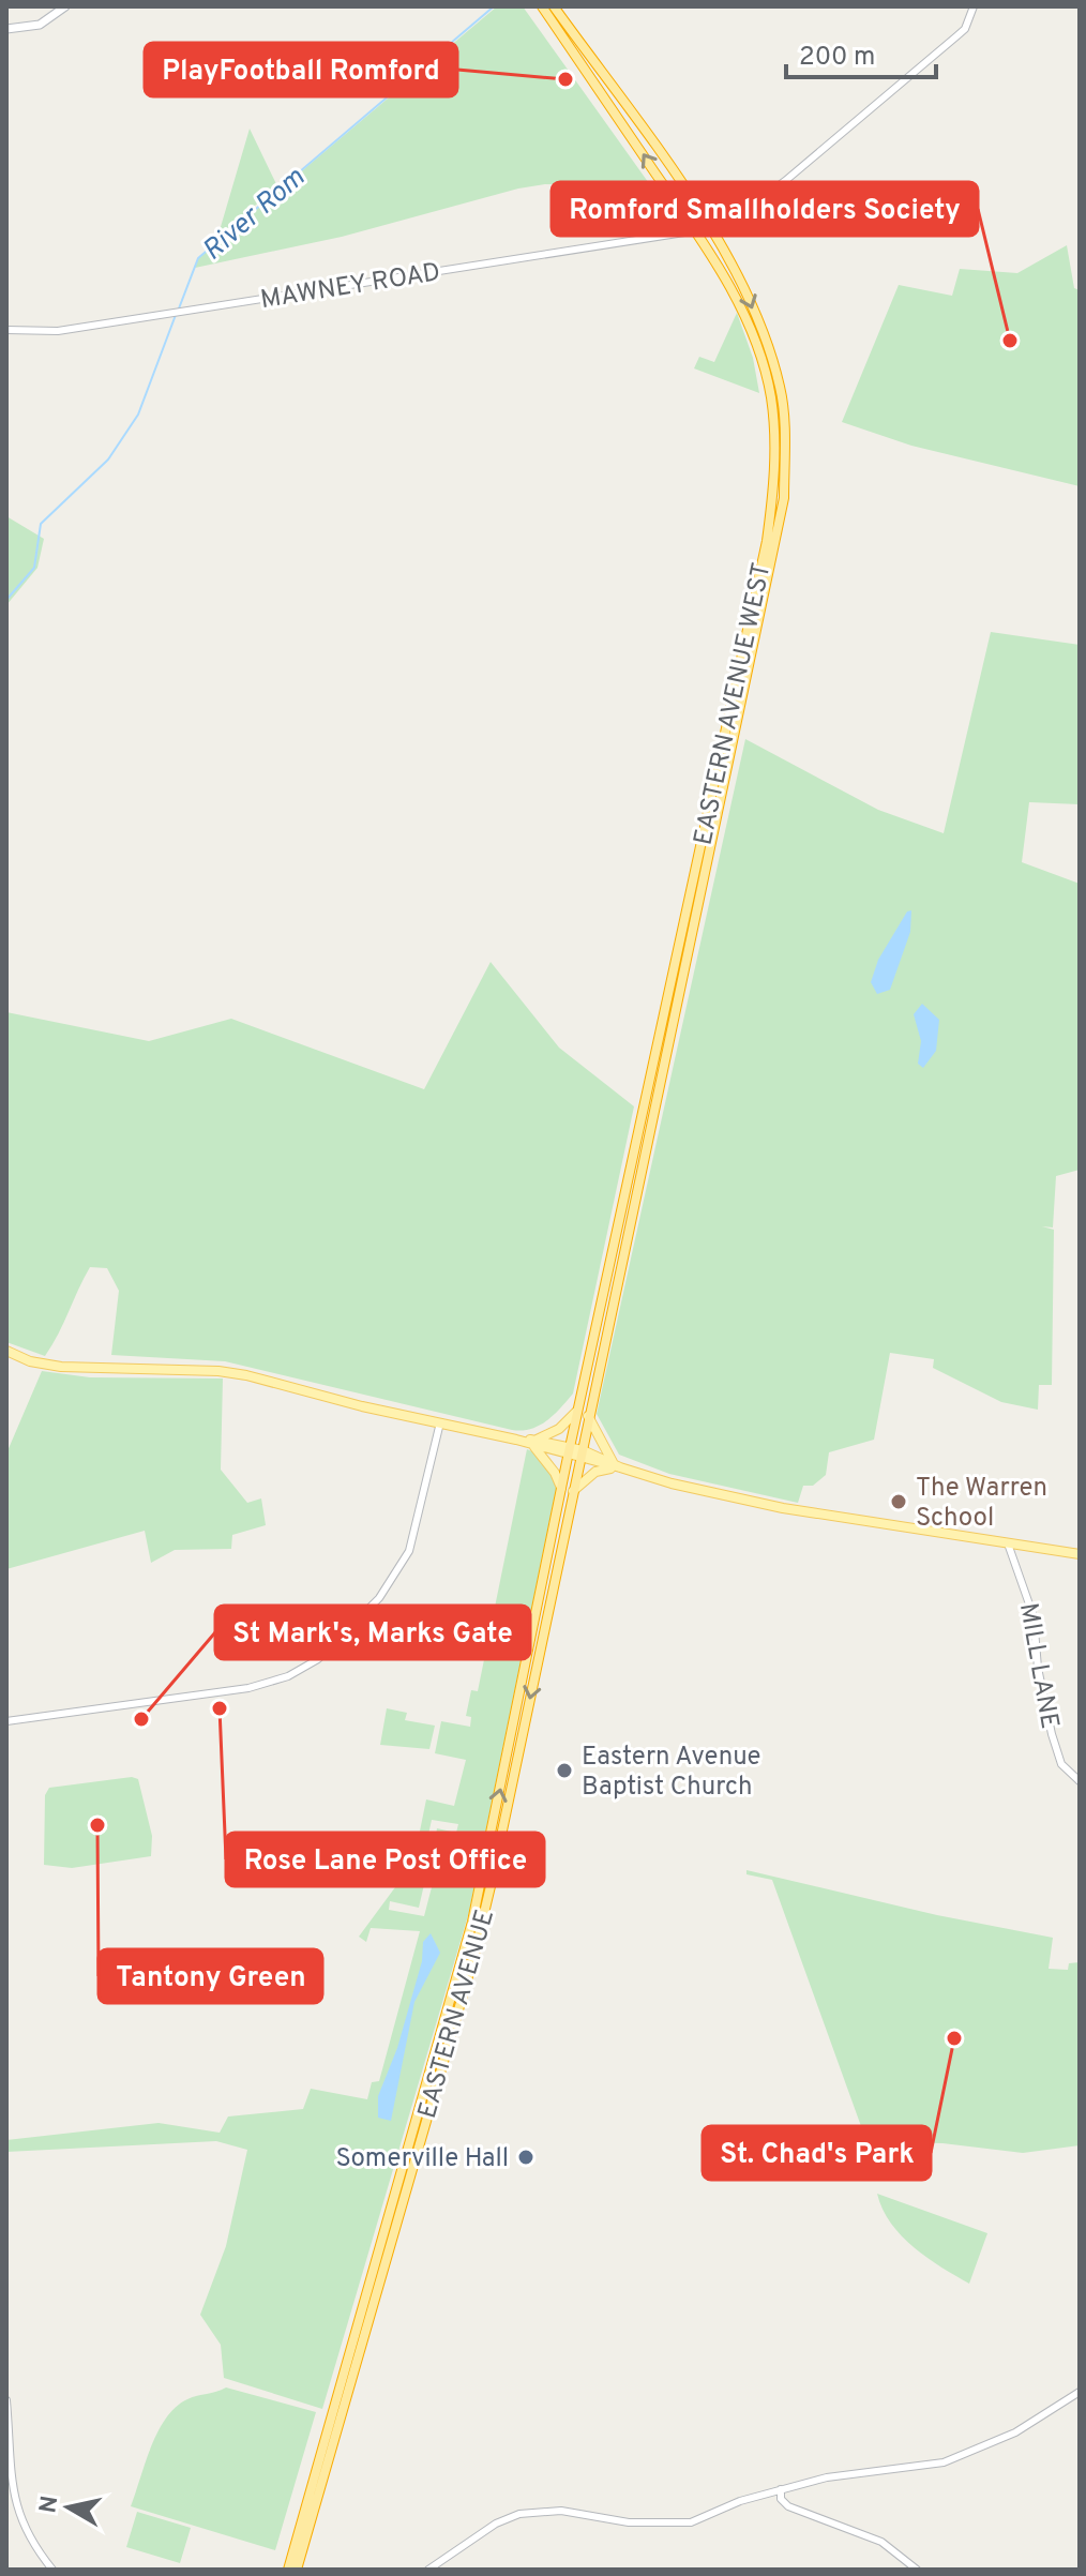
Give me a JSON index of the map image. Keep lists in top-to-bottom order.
{
  "streets": {
    "highway": ["EASTERN AVENUE WEST", "EASTERN AVENUE"],
    "street": ["MAWNEY ROAD", "MILL LANE"]
  },
  "crossings": [
    ["MAWNEY ROAD", "EASTERN AVENUE WEST"],
    ["EASTERN AVENUE WEST", "EASTERN AVENUE"]
  ],
  "water": ["River Rom"],
  "places": [
    "PlayFootball Romford",
    "Romford Smallholders Society",
    "The Warren School",
    "Rose Lane Post Office",
    "St Mark's, Marks Gate",
    "Eastern Avenue Baptist Church",
    "Tantony Green",
    "St. Chad's Park",
    "Somerville Hall"
  ],
  "scale_bar": "200 m",
  "north": "left"
}
